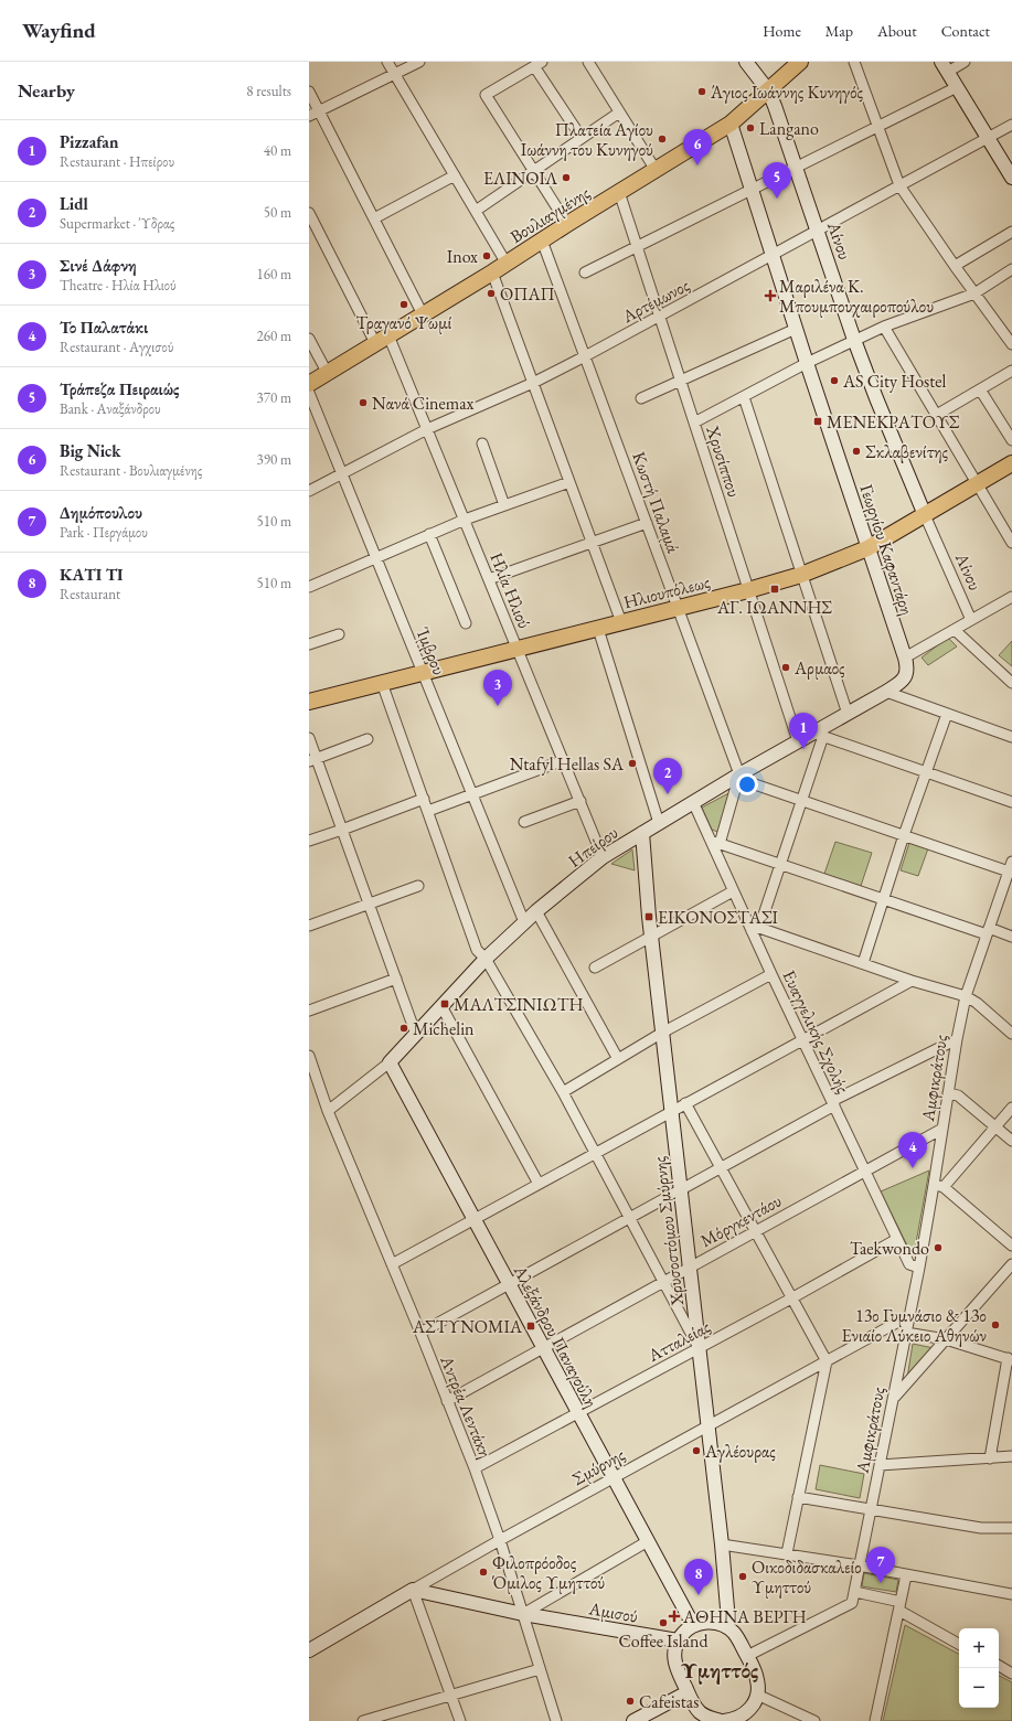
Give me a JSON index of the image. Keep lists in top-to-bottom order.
{
  "streets": {
    "main road": ["Βουλιαγμένης", "Ηλιουπόλεως"],
    "street": [
      "Αίνου",
      "Αρτέμωνος",
      "Χρυσίππου",
      "Κωστή Παλαμά",
      "Γεωργίου Καφαντάρη",
      "Ηλία Ηλιού",
      "Ίμβρου",
      "Ηπείρου",
      "Ευαγγελικής Σχολής",
      "Αμφικράτους",
      "Μόργκεντάου",
      "Χρυσοστόμου Σμύρνης",
      "Αλεξάνδρου Παναγούλη",
      "Ατταλείας",
      "Αντρέα Λεντάκη",
      "Σμύρνης",
      "Αμισού"
    ]
  },
  "crossings": [
    ["Βουλιαγμένης", "Αίνου"],
    ["Βουλιαγμένης", "Χρυσίππου"],
    ["Βουλιαγμένης", "Κωστή Παλαμά"],
    ["Βουλιαγμένης", "Γεωργίου Καφαντάρη"],
    ["Βουλιαγμένης", "Ηλία Ηλιού"],
    ["Αίνου", "Αρτέμωνος"],
    ["Αίνου", "Ηλιουπόλεως"],
    ["Αρτέμωνος", "Χρυσίππου"],
    ["Αρτέμωνος", "Κωστή Παλαμά"],
    ["Αρτέμωνος", "Γεωργίου Καφαντάρη"],
    ["Αρτέμωνος", "Ηλία Ηλιού"],
    ["Αρτέμωνος", "Ίμβρου"],
    ["Χρυσίππου", "Ηλιουπόλεως"],
    ["Χρυσίππου", "Ηπείρου"],
    ["Κωστή Παλαμά", "Ηλιουπόλεως"],
    ["Κωστή Παλαμά", "Ηπείρου"],
    ["Γεωργίου Καφαντάρη", "Ηλιουπόλεως"],
    ["Γεωργίου Καφαντάρη", "Ηπείρου"],
    ["Ηλία Ηλιού", "Ηλιουπόλεως"],
    ["Ηλία Ηλιού", "Ηπείρου"],
    ["Ηλιουπόλεως", "Ίμβρου"],
    ["Ίμβρου", "Ηπείρου"],
    ["Ηπείρου", "Ευαγγελικής Σχολής"],
    ["Ηπείρου", "Χρυσοστόμου Σμύρνης"],
    ["Ηπείρου", "Αλεξάνδρου Παναγούλη"],
    ["Ηπείρου", "Αντρέα Λεντάκη"],
    ["Ευαγγελικής Σχολής", "Αμφικράτους"],
    ["Ευαγγελικής Σχολής", "Μόργκεντάου"],
    ["Ευαγγελικής Σχολής", "Ατταλείας"],
    ["Αμφικράτους", "Μόργκεντάου"],
    ["Αμφικράτους", "Σμύρνης"],
    ["Μόργκεντάου", "Χρυσοστόμου Σμύρνης"],
    ["Μόργκεντάου", "Αλεξάνδρου Παναγούλη"],
    ["Μόργκεντάου", "Αντρέα Λεντάκη"],
    ["Χρυσοστόμου Σμύρνης", "Αλεξάνδρου Παναγούλη"],
    ["Χρυσοστόμου Σμύρνης", "Ατταλείας"],
    ["Χρυσοστόμου Σμύρνης", "Σμύρνης"],
    ["Χρυσοστόμου Σμύρνης", "Αμισού"],
    ["Αλεξάνδρου Παναγούλη", "Ατταλείας"],
    ["Αλεξάνδρου Παναγούλη", "Σμύρνης"],
    ["Αλεξάνδρου Παναγούλη", "Αμισού"],
    ["Ατταλείας", "Αντρέα Λεντάκη"],
    ["Αντρέα Λεντάκη", "Σμύρνης"],
    ["Αντρέα Λεντάκη", "Αμισού"],
    ["Σμύρνης", "Αμισού"]
  ],
  "districts": ["Υμηττός"],
  "places": {
    "other": [
      "Άγιος Ιωάννης Κυνηγός",
      "Langano",
      "Πλατεία Αγίου Ιωάννη του Κυνηγού",
      "ΕΛΙΝΟΙΛ",
      "Inox",
      "ΟΠΑΠ",
      "Τραγανό Ψωμί",
      "AS City Hostel",
      "Νανά Cinemax",
      "Σκλαβενίτης",
      "Αρμαος",
      "Ntafyl Hellas SA",
      "Michelin",
      "Taekwondo",
      "13ο Γυμνάσιο & 13ο Ενιαίο Λύκειο Αθηνών",
      "Αγλέουρας",
      "Φιλοπρόοδος Όμιλος Υμηττού",
      "Οικοδιδασκαλείο Υμηττού",
      "Coffee Island",
      "Cafeistas"
    ],
    "health": ["Μαριλένα Κ. Μπουμπουχαιροπούλου", "ΑΘΗΝΑ ΒΕΡΓΗ"],
    "transit": [
      "ΜΕΝΕΚΡΑΤΟΥΣ",
      "ΑΓ. ΙΩΑΝΝΗΣ",
      "ΕΙΚΟΝΟΣΤΑΣΙ",
      "ΜΑΛΤΣΙΝΙΩΤΗ",
      "ΑΣΤΥΝΟΜΙΑ"
    ]
  },
  "page": {
    "header": "Wayfind",
    "nav": [
      "Home",
      "Map",
      "About",
      "Contact"
    ],
    "heading": ["Nearby", "8 results"],
    "list": [
      {
        "mark": "1",
        "name": "Pizzafan",
        "note": "Restaurant · Ηπείρου",
        "value": "40 m"
      },
      {
        "mark": "2",
        "name": "Lidl",
        "note": "Supermarket · Ύδρας",
        "value": "50 m"
      },
      {
        "mark": "3",
        "name": "Σινέ Δάφνη",
        "note": "Theatre · Ηλία Ηλιού",
        "value": "160 m"
      },
      {
        "mark": "4",
        "name": "Το Παλατάκι",
        "note": "Restaurant · Αγχισού",
        "value": "260 m"
      },
      {
        "mark": "5",
        "name": "Τράπεζα Πειραιώς",
        "note": "Bank · Αναξάνδρου",
        "value": "370 m"
      },
      {
        "mark": "6",
        "name": "Big Nick",
        "note": "Restaurant · Βουλιαγμένης",
        "value": "390 m"
      },
      {
        "mark": "7",
        "name": "Δημόπουλου",
        "note": "Park · Περγάμου",
        "value": "510 m"
      },
      {
        "mark": "8",
        "name": "ΚΑΤΙ ΤΙ",
        "note": "Restaurant",
        "value": "510 m"
      }
    ],
    "pins": [
      "6",
      "5",
      "3",
      "1",
      "2",
      "4",
      "7",
      "8"
    ],
    "map_buttons": ["+", "−"]
  }
}
